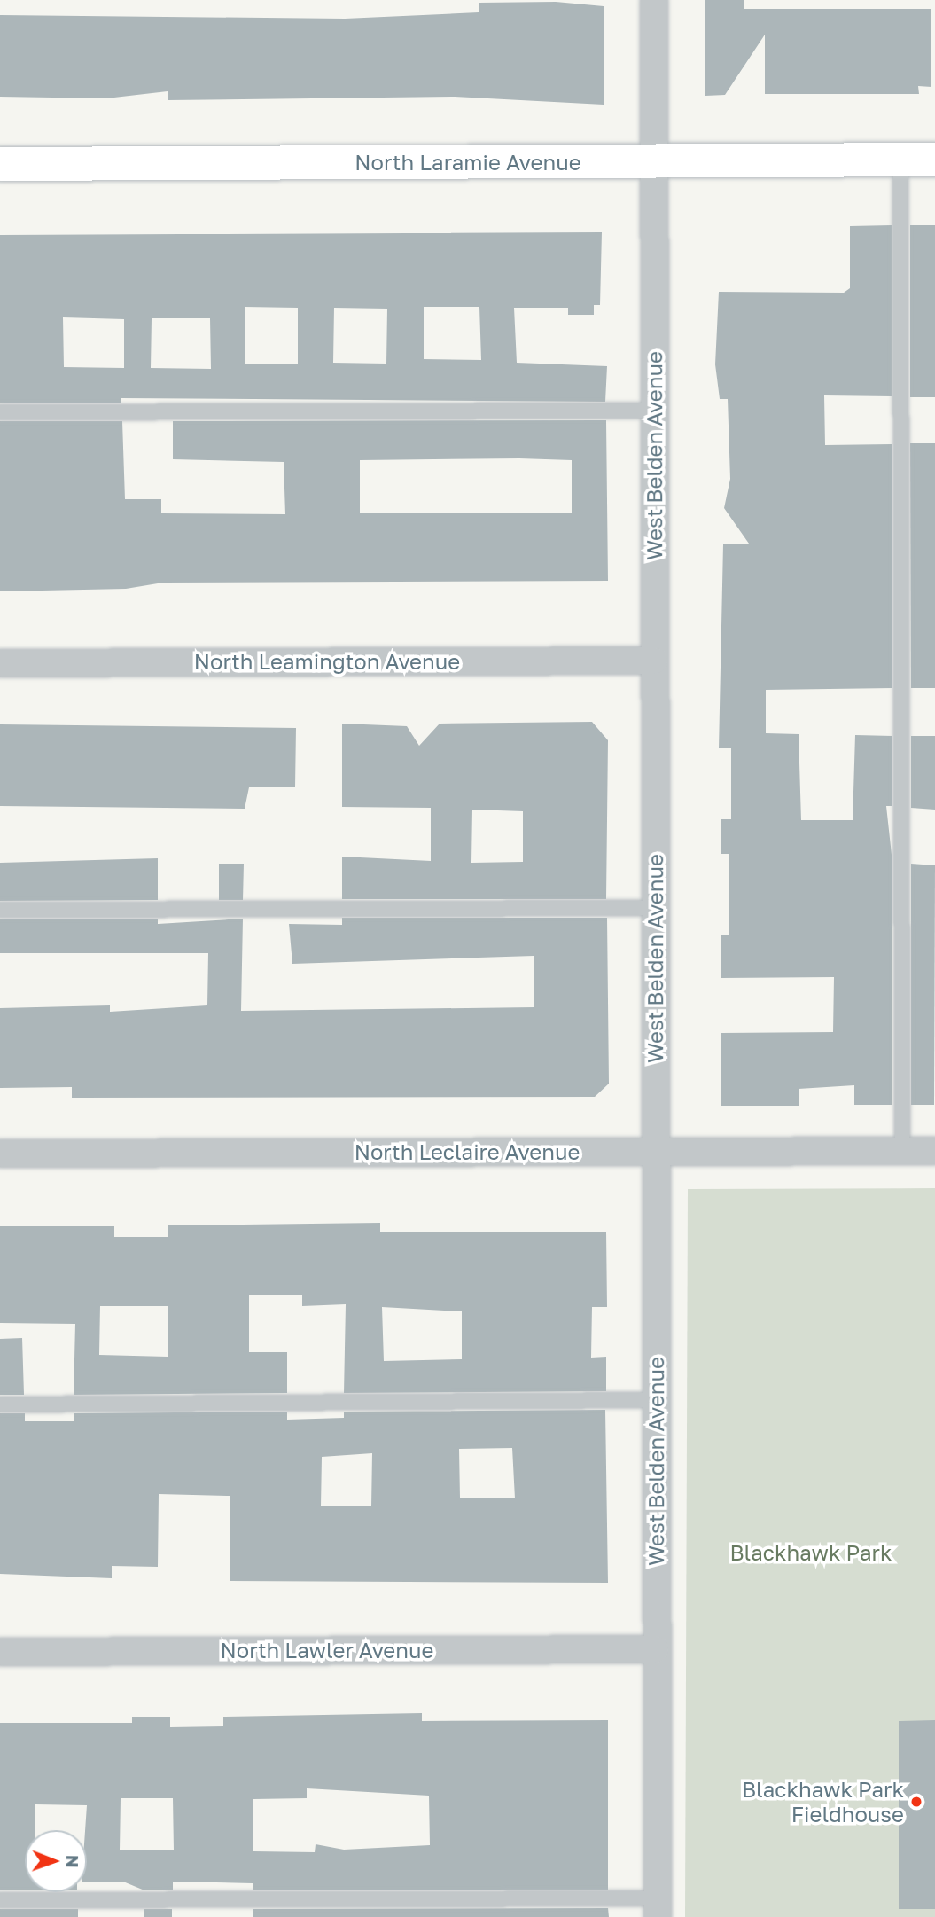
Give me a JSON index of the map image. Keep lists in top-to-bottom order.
{
  "streets": {
    "street": [
      "North Laramie Avenue",
      "West Belden Avenue",
      "North Leamington Avenue",
      "North Leclaire Avenue",
      "North Lawler Avenue"
    ]
  },
  "crossings": [
    ["North Laramie Avenue", "West Belden Avenue"],
    ["West Belden Avenue", "North Leamington Avenue"],
    ["West Belden Avenue", "North Leclaire Avenue"],
    ["West Belden Avenue", "North Lawler Avenue"]
  ],
  "parks": ["Blackhawk Park"],
  "places": ["Blackhawk Park Fieldhouse"],
  "north": "right"
}
